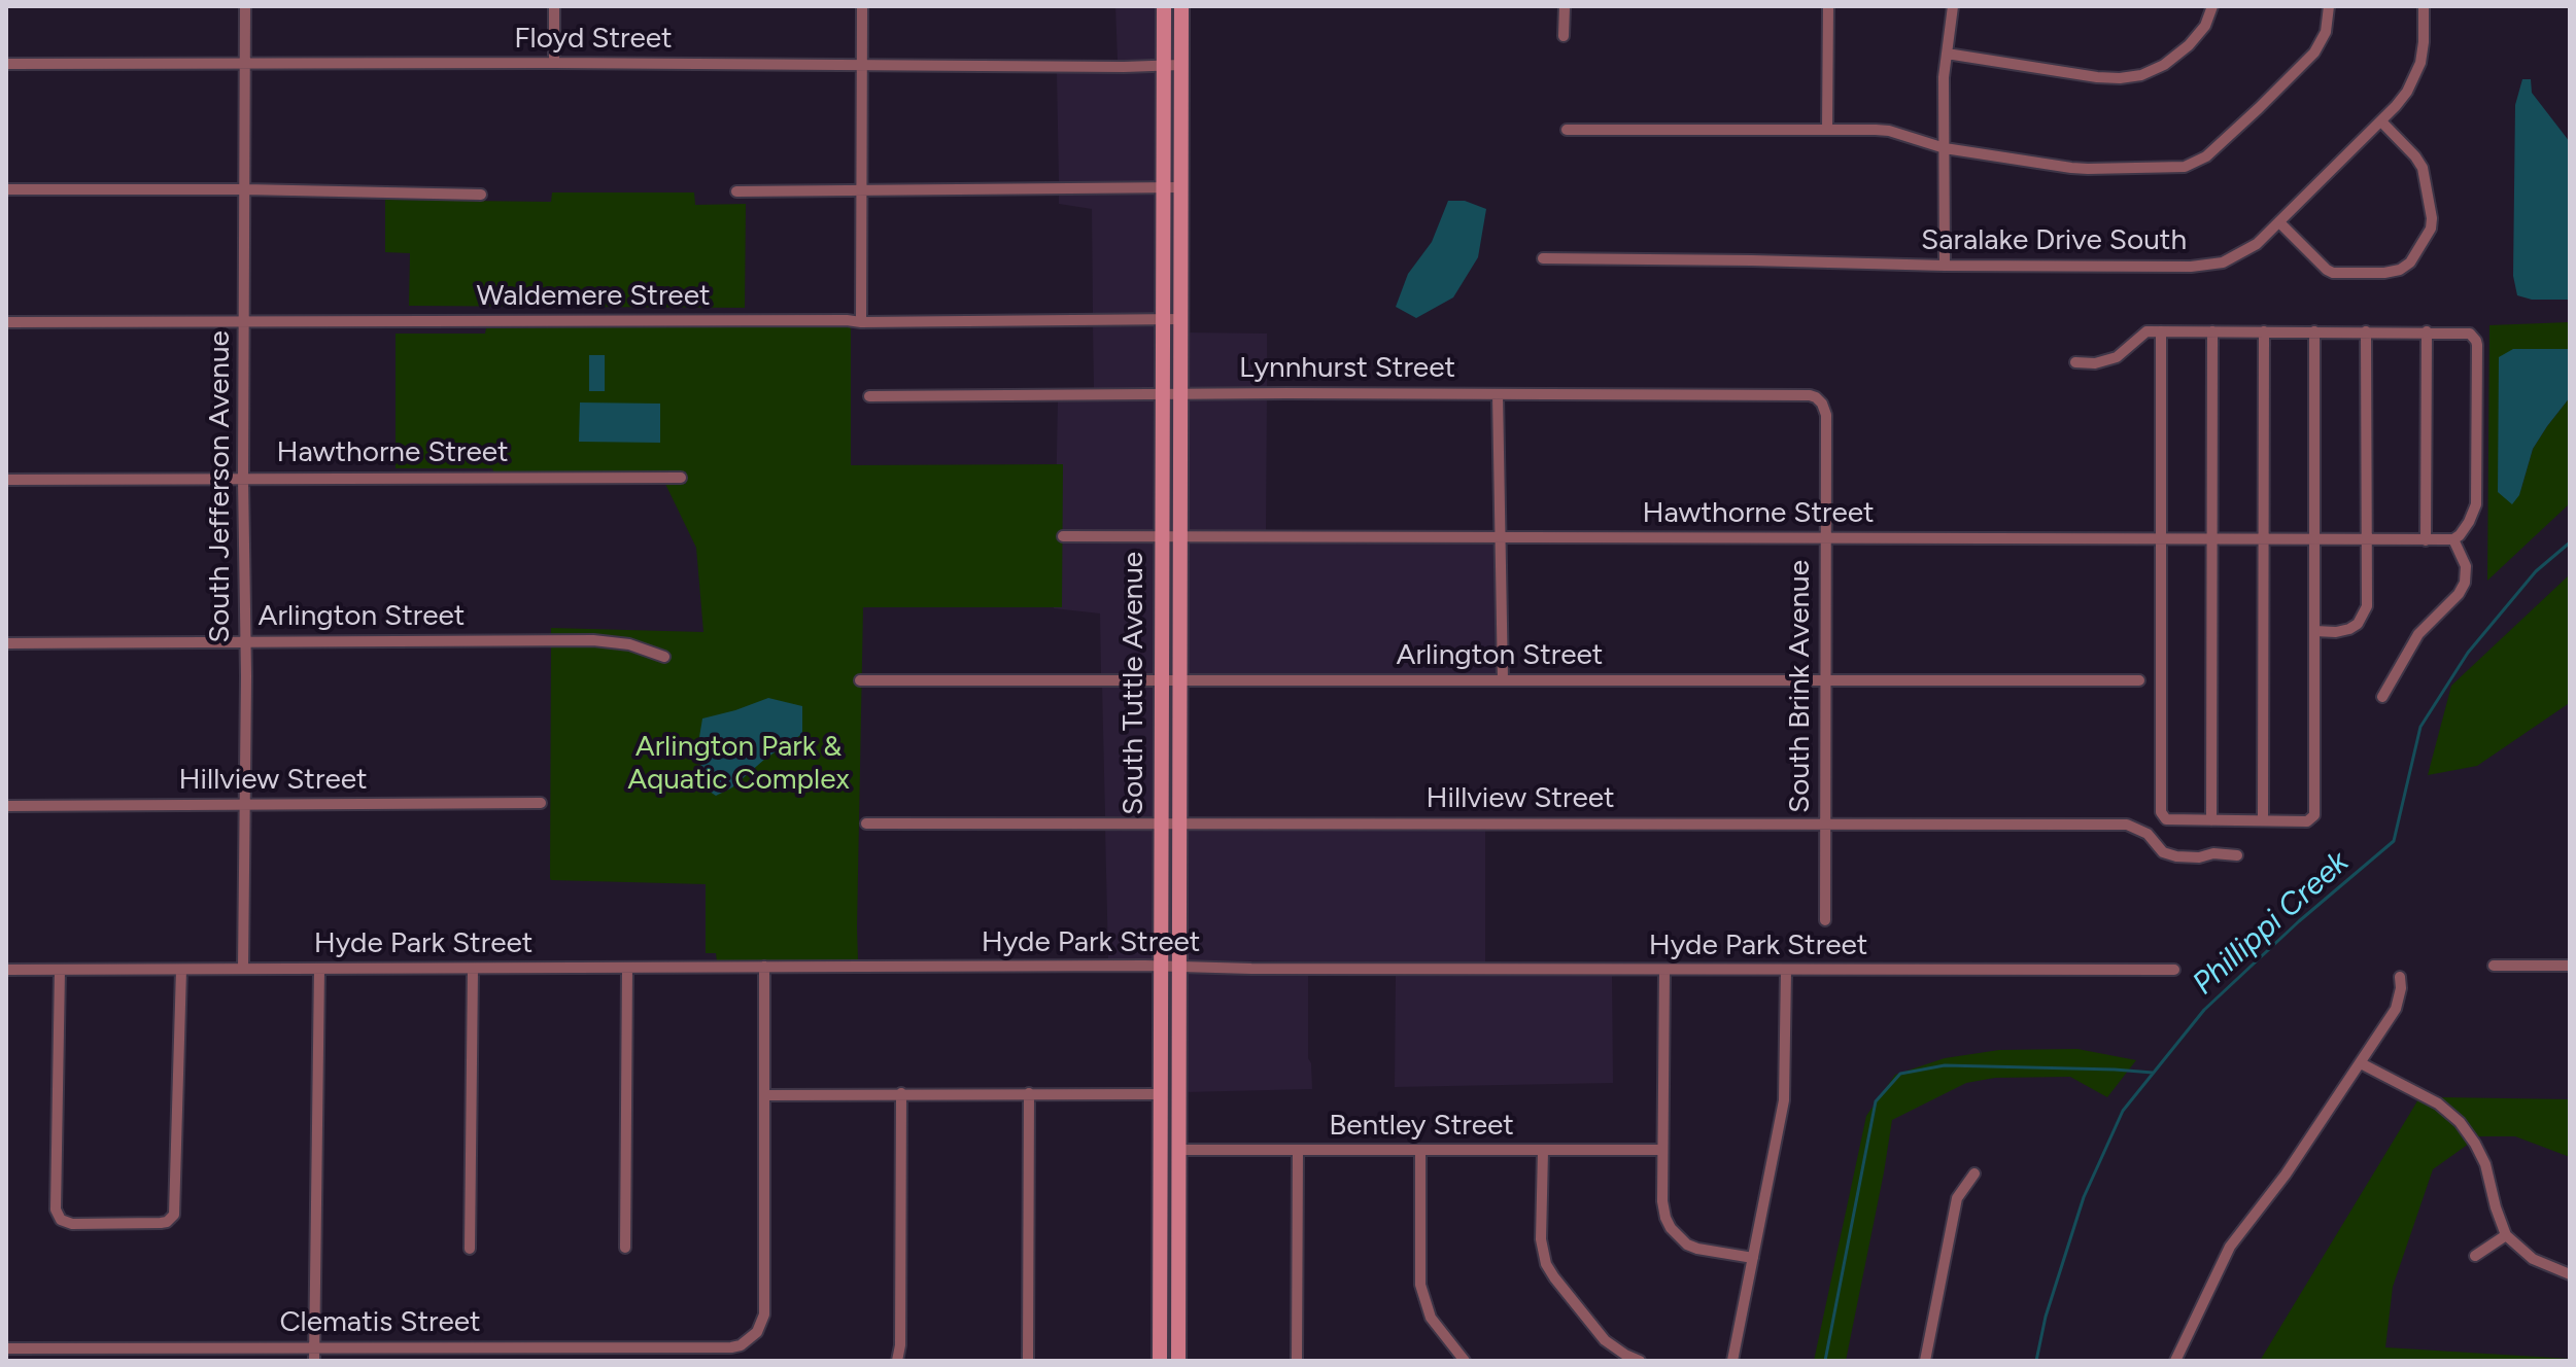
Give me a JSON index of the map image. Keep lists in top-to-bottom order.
{
  "streets": {
    "main road": ["South Tuttle Avenue"],
    "street": [
      "Floyd Street",
      "Saralake Drive South",
      "Waldemere Street",
      "Lynnhurst Street",
      "Hawthorne Street",
      "South Jefferson Avenue",
      "Arlington Street",
      "South Brink Avenue",
      "Hillview Street",
      "Hyde Park Street",
      "Bentley Street",
      "Clematis Street"
    ]
  },
  "crossings": [
    ["Floyd Street", "South Jefferson Avenue"],
    ["Floyd Street", "South Tuttle Avenue"],
    ["Waldemere Street", "South Jefferson Avenue"],
    ["Waldemere Street", "South Tuttle Avenue"],
    ["Lynnhurst Street", "South Tuttle Avenue"],
    ["Lynnhurst Street", "South Brink Avenue"],
    ["Hawthorne Street", "South Jefferson Avenue"],
    ["Hawthorne Street", "South Tuttle Avenue"],
    ["Hawthorne Street", "South Brink Avenue"],
    ["South Jefferson Avenue", "Arlington Street"],
    ["South Jefferson Avenue", "Hillview Street"],
    ["South Jefferson Avenue", "Hyde Park Street"],
    ["Arlington Street", "South Tuttle Avenue"],
    ["Arlington Street", "South Brink Avenue"],
    ["South Tuttle Avenue", "Hillview Street"],
    ["South Tuttle Avenue", "Hyde Park Street"],
    ["South Tuttle Avenue", "Bentley Street"],
    ["South Brink Avenue", "Hillview Street"]
  ],
  "water": ["Phillippi Creek"],
  "parks": ["Arlington Park & Aquatic Complex"]
}
